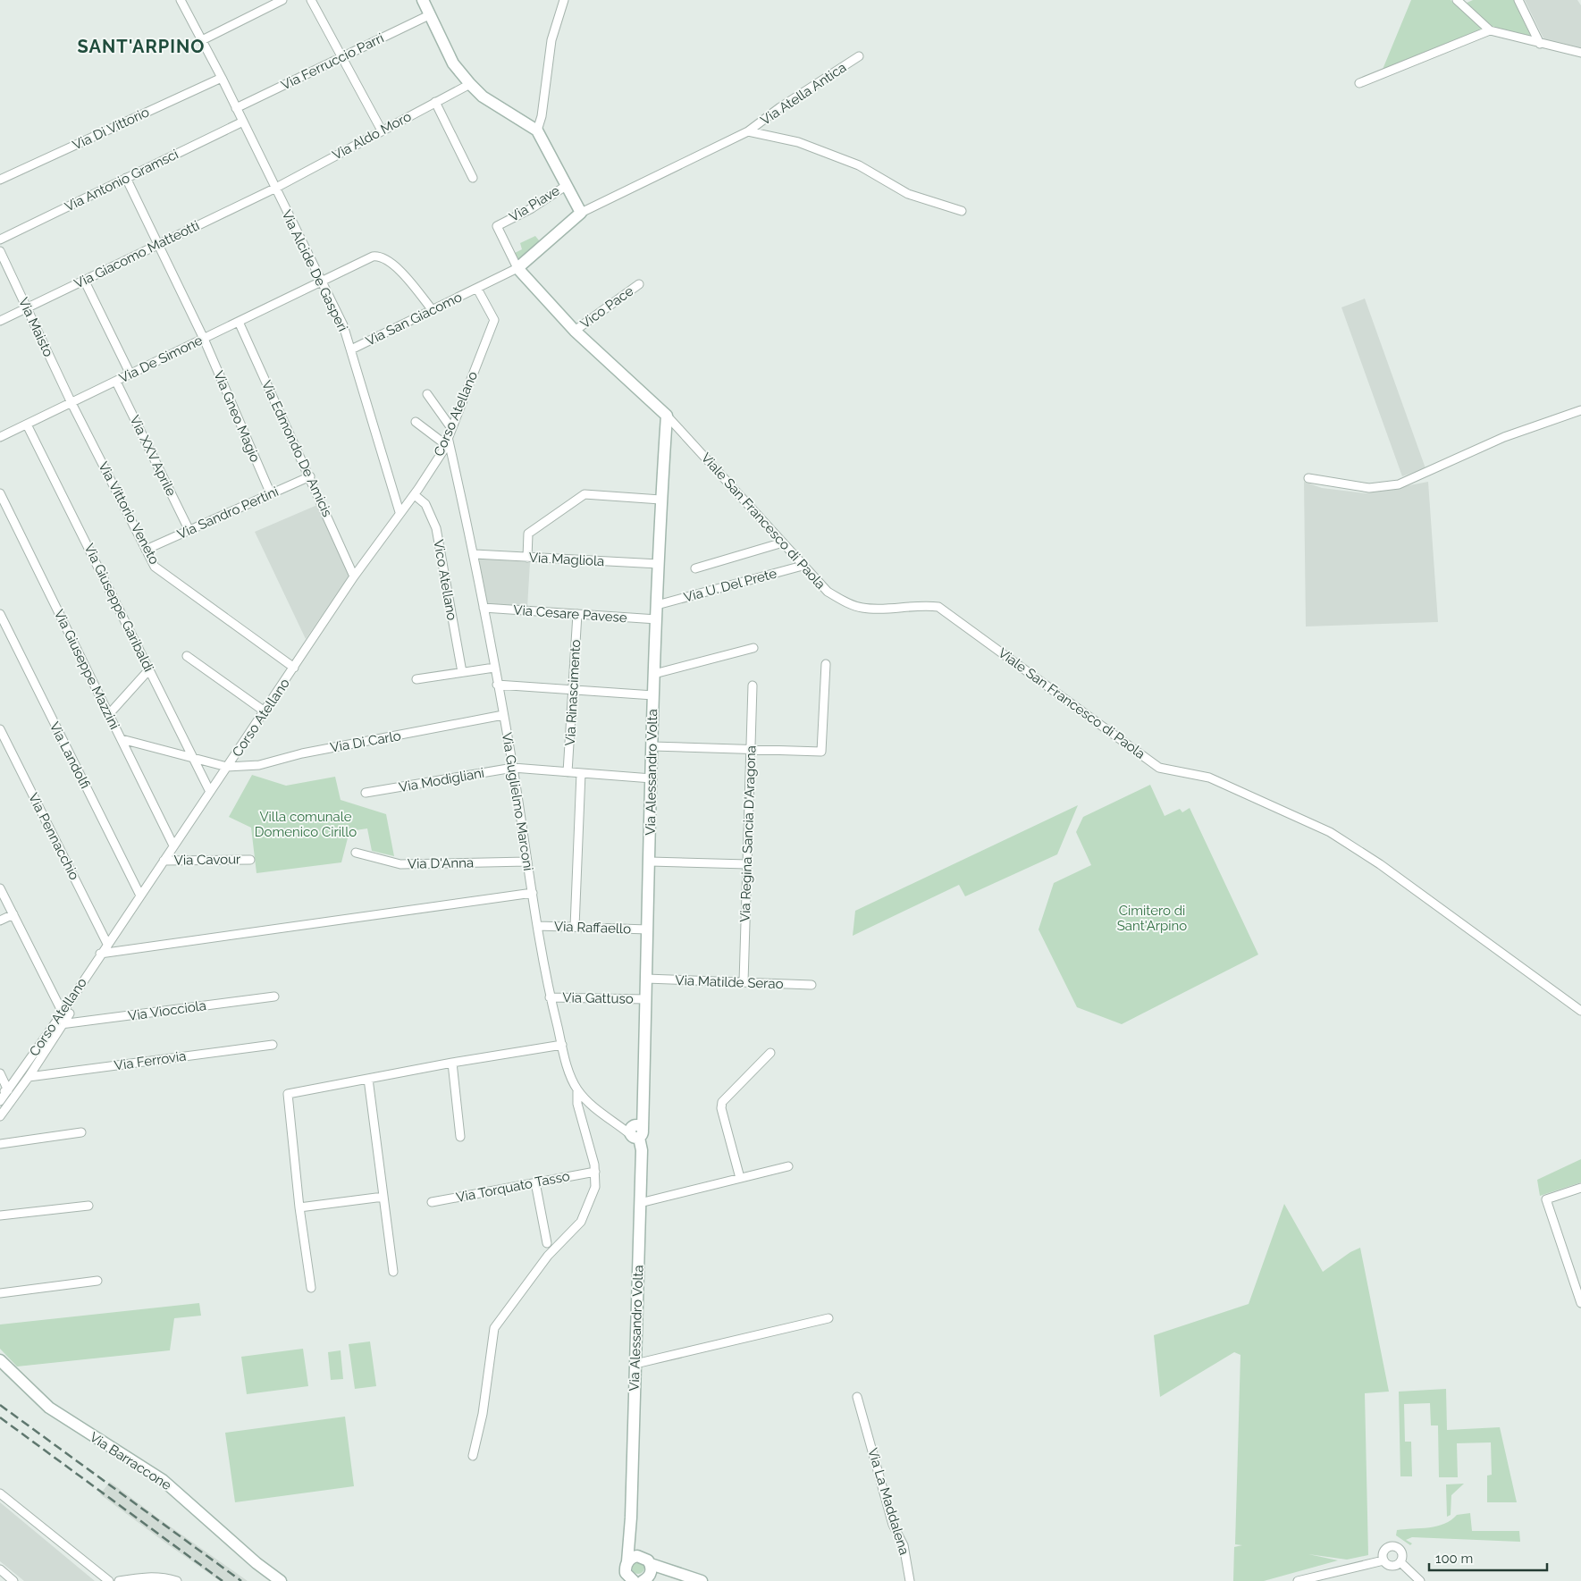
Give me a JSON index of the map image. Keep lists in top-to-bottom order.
{
  "streets": {
    "street": [
      "Via Ferruccio Parri",
      "Via Atella Antica",
      "Via Di Vittorio",
      "Via Aldo Moro",
      "Via Antonio Gramsci",
      "Via Piave",
      "Via Giacomo Matteotti",
      "Via Alcide De Gasperi",
      "Vico Pace",
      "Via San Giacomo",
      "Via Maisto",
      "Via De Simone",
      "Corso Atellano",
      "Via Gneo Magio",
      "Via Edmondo De Amicis",
      "Via XXV Aprile",
      "Via Vittorio Veneto",
      "Via Sandro Pertini",
      "Viale San Francesco di Paola",
      "Via Magliola",
      "Vico Atellano",
      "Via U. Del Prete",
      "Via Giuseppe Garibaldi",
      "Via Cesare Pavese",
      "Via Giuseppe Mazzini",
      "Via Rinascimento",
      "Via Di Carlo",
      "Via Landolfi",
      "Via Alessandro Volta",
      "Via Modigliani",
      "Via Guglielmo Marconi",
      "Via Regina Sancia D'Aragona",
      "Via Pennacchio",
      "Via Cavour",
      "Via D'Anna",
      "Via Raffaello",
      "Via Matilde Serao",
      "Via Gattuso",
      "Via Viocciola",
      "Via Ferrovia",
      "Via Torquato Tasso",
      "Via Barraccone",
      "Via La Maddalena"
    ]
  },
  "crossings": [
    ["Via Ferruccio Parri", "Via Alcide De Gasperi"],
    ["Via Di Vittorio", "Via Alcide De Gasperi"],
    ["Via Aldo Moro", "Via Giacomo Matteotti"],
    ["Via Aldo Moro", "Via Alcide De Gasperi"],
    ["Via Antonio Gramsci", "Via Alcide De Gasperi"],
    ["Via Antonio Gramsci", "Via Gneo Magio"],
    ["Via Piave", "Via San Giacomo"],
    ["Via Piave", "Viale San Francesco di Paola"],
    ["Via Giacomo Matteotti", "Via Alcide De Gasperi"],
    ["Via Giacomo Matteotti", "Via Maisto"],
    ["Via Giacomo Matteotti", "Via Gneo Magio"],
    ["Via Alcide De Gasperi", "Via San Giacomo"],
    ["Via Alcide De Gasperi", "Via De Simone"],
    ["Via Alcide De Gasperi", "Corso Atellano"],
    ["Vico Pace", "Viale San Francesco di Paola"],
    ["Via San Giacomo", "Via De Simone"],
    ["Via San Giacomo", "Corso Atellano"],
    ["Via San Giacomo", "Viale San Francesco di Paola"],
    ["Via Maisto", "Via De Simone"],
    ["Via Maisto", "Via Vittorio Veneto"],
    ["Via De Simone", "Via Gneo Magio"],
    ["Via De Simone", "Via Edmondo De Amicis"],
    ["Via De Simone", "Via XXV Aprile"],
    ["Via De Simone", "Via Vittorio Veneto"],
    ["Via De Simone", "Via Giuseppe Garibaldi"],
    ["Corso Atellano", "Via Edmondo De Amicis"],
    ["Corso Atellano", "Via Vittorio Veneto"],
    ["Corso Atellano", "Vico Atellano"],
    ["Corso Atellano", "Via Giuseppe Garibaldi"],
    ["Corso Atellano", "Via Giuseppe Mazzini"],
    ["Corso Atellano", "Via Di Carlo"],
    ["Corso Atellano", "Via Landolfi"],
    ["Corso Atellano", "Via Guglielmo Marconi"],
    ["Corso Atellano", "Via Pennacchio"],
    ["Corso Atellano", "Via Cavour"],
    ["Via Gneo Magio", "Via Sandro Pertini"],
    ["Via Edmondo De Amicis", "Via Sandro Pertini"],
    ["Via XXV Aprile", "Via Sandro Pertini"],
    ["Via Vittorio Veneto", "Via Sandro Pertini"],
    ["Viale San Francesco di Paola", "Via U. Del Prete"],
    ["Viale San Francesco di Paola", "Via Alessandro Volta"],
    ["Via Magliola", "Via Alessandro Volta"],
    ["Via Magliola", "Via Guglielmo Marconi"],
    ["Via U. Del Prete", "Via Alessandro Volta"],
    ["Via Giuseppe Garibaldi", "Via Di Carlo"],
    ["Via Cesare Pavese", "Via Rinascimento"],
    ["Via Cesare Pavese", "Via Alessandro Volta"],
    ["Via Cesare Pavese", "Via Guglielmo Marconi"],
    ["Via Giuseppe Mazzini", "Via Di Carlo"],
    ["Via Rinascimento", "Via Modigliani"],
    ["Via Di Carlo", "Via Guglielmo Marconi"],
    ["Via Alessandro Volta", "Via Modigliani"],
    ["Via Alessandro Volta", "Via Guglielmo Marconi"],
    ["Via Alessandro Volta", "Via Raffaello"],
    ["Via Alessandro Volta", "Via Matilde Serao"],
    ["Via Alessandro Volta", "Via Gattuso"],
    ["Via Modigliani", "Via Guglielmo Marconi"],
    ["Via Guglielmo Marconi", "Via D'Anna"],
    ["Via Guglielmo Marconi", "Via Raffaello"],
    ["Via Guglielmo Marconi", "Via Gattuso"],
    ["Via Regina Sancia D'Aragona", "Via Matilde Serao"]
  ],
  "districts": ["SANT'ARPINO"],
  "parks": ["Villa comunale Domenico Cirillo", "Cimitero di Sant'Arpino"],
  "scale_bar": "100 m"
}
